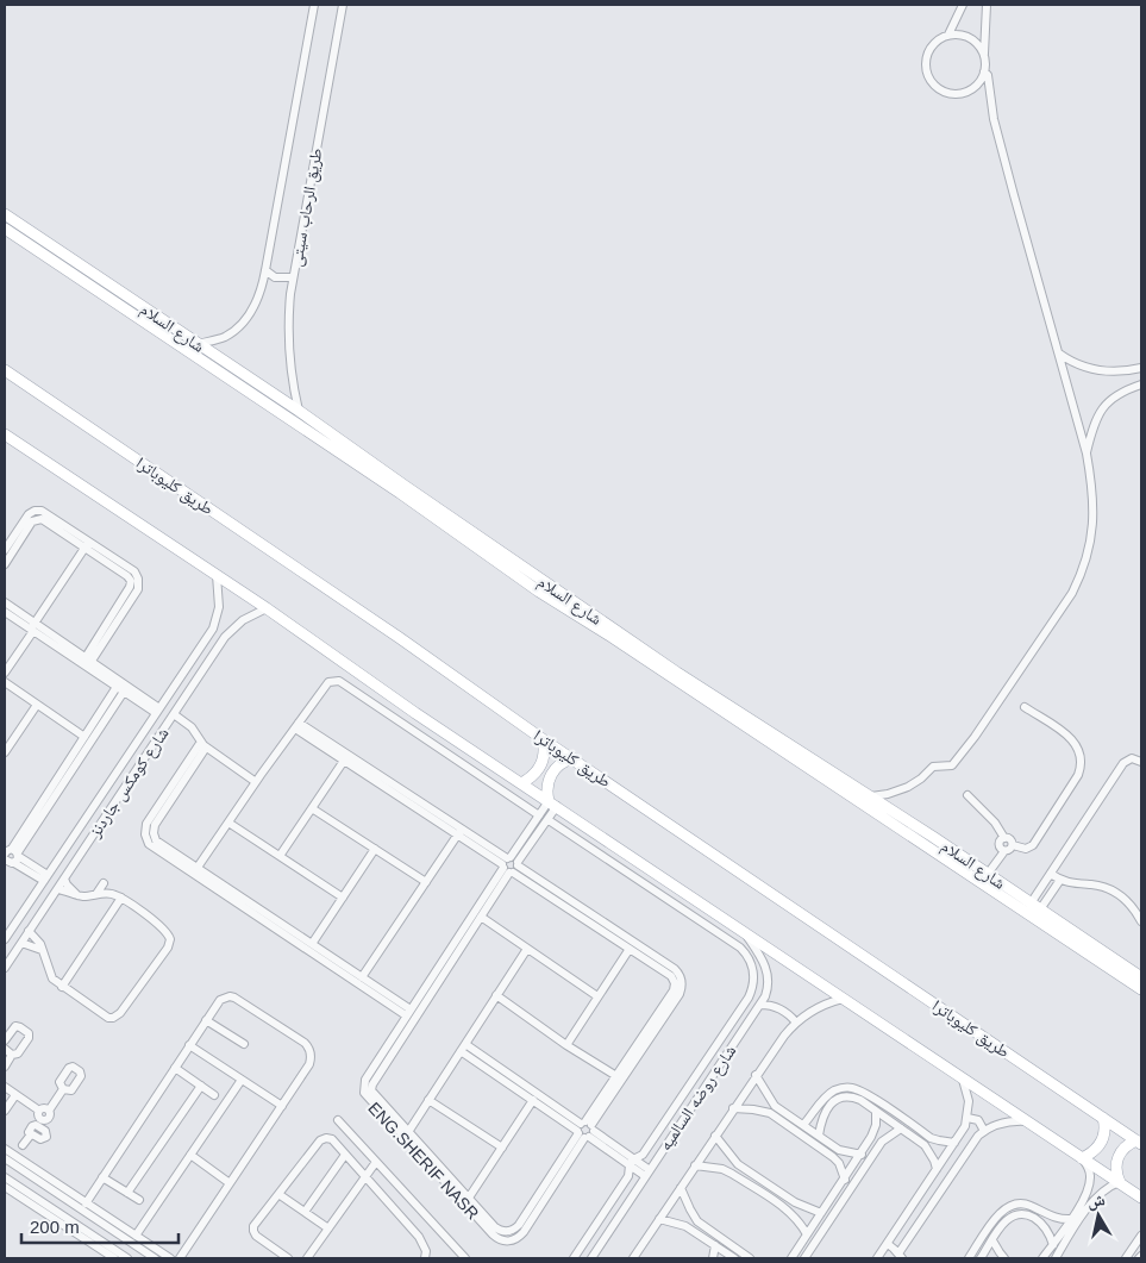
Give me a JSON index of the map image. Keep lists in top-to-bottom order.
{
  "streets": {
    "main road": ["شارع السلام", "طريق كليوباترا"],
    "street": [
      "طريق الرحاب سيتى",
      "شارع كومكس جاردنز",
      "شارع روضه السالميه",
      "ENG.SHERIF NASR"
    ]
  },
  "crossings": [
    ["طريق الرحاب سيتى", "شارع السلام"]
  ],
  "scale_bar": "200 m",
  "north": "top"
}
